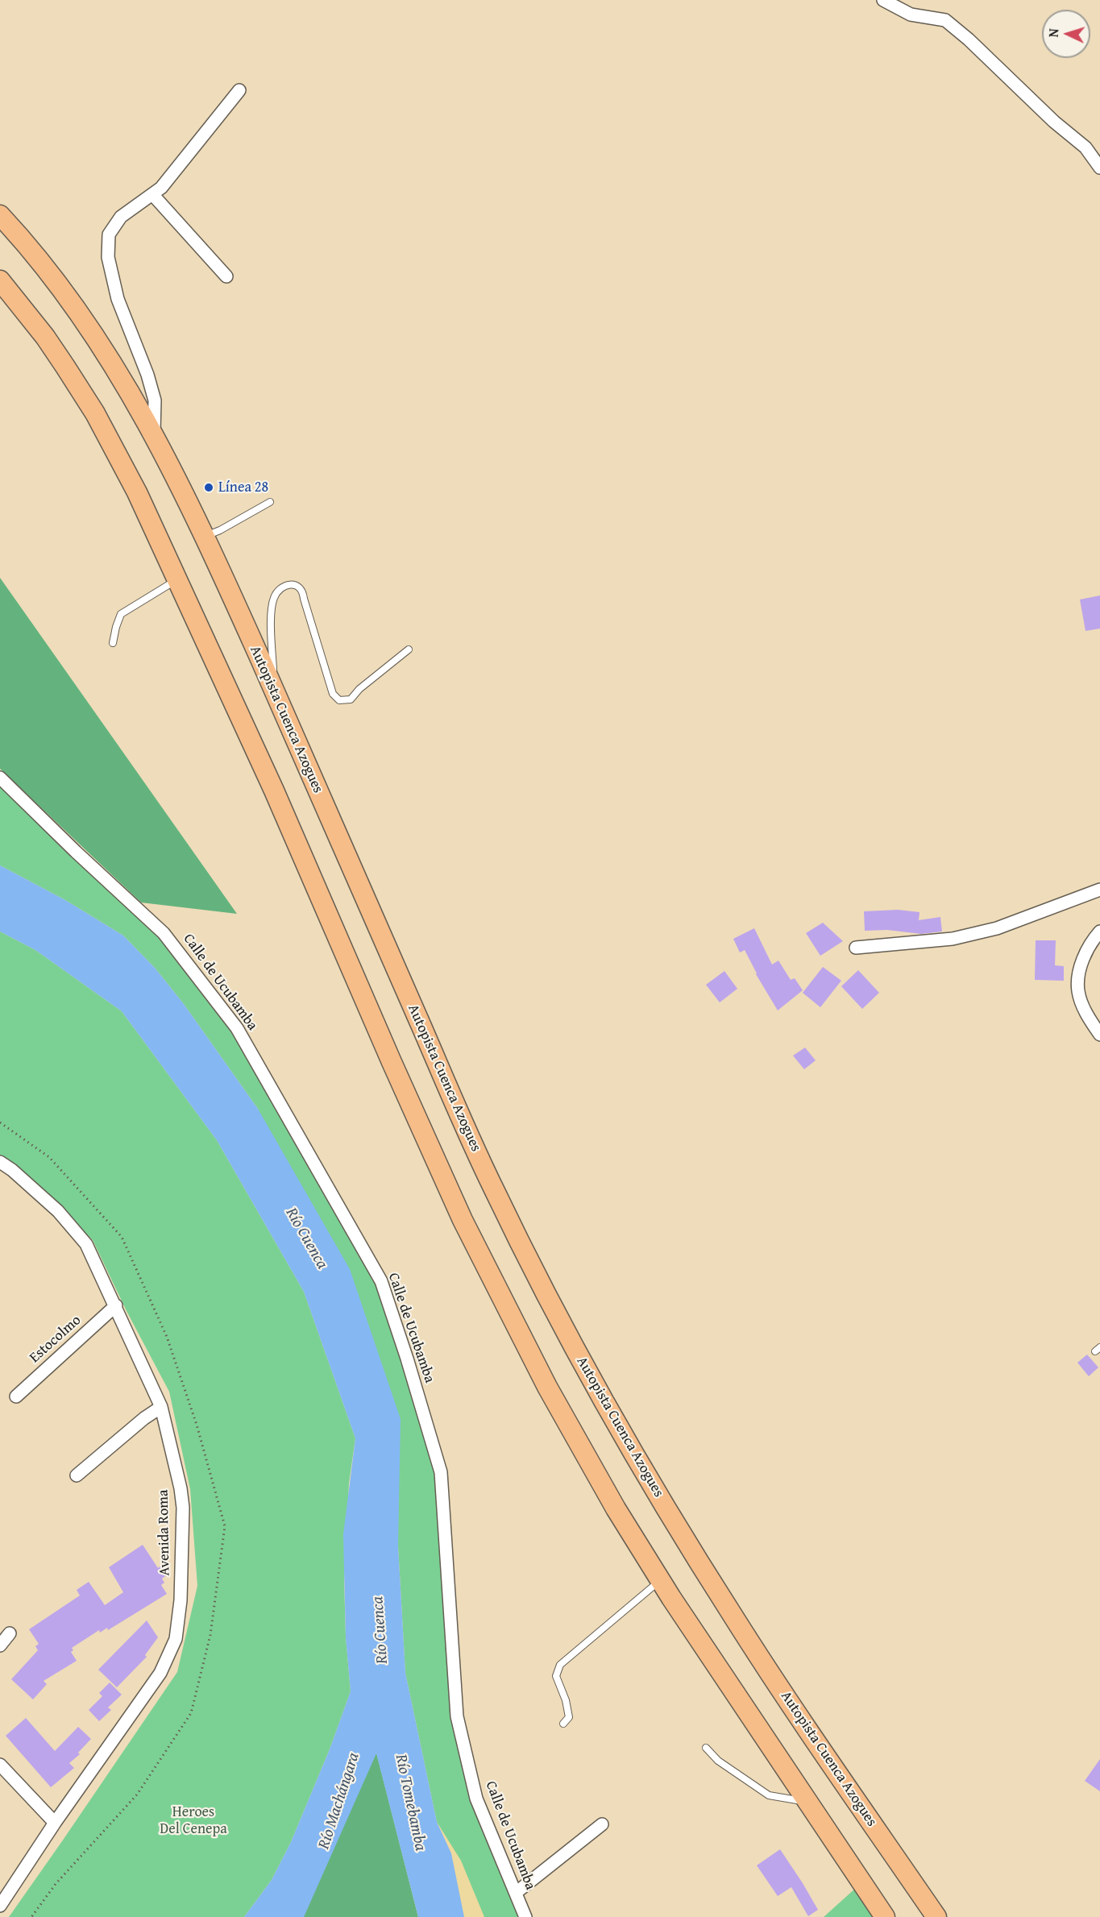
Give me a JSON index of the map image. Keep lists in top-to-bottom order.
{
  "streets": {
    "highway": ["Autopista Cuenca Azogues"],
    "street": ["Calle de Ucubamba", "Estocolmo", "Avenida Roma"]
  },
  "crossings": [
    ["Estocolmo", "Avenida Roma"]
  ],
  "water": ["Río Cuenca", "Río Machángara", "Río Tomebamba"],
  "parks": ["Heroes Del Cenepa"],
  "places": ["Línea 28"],
  "north": "left"
}
